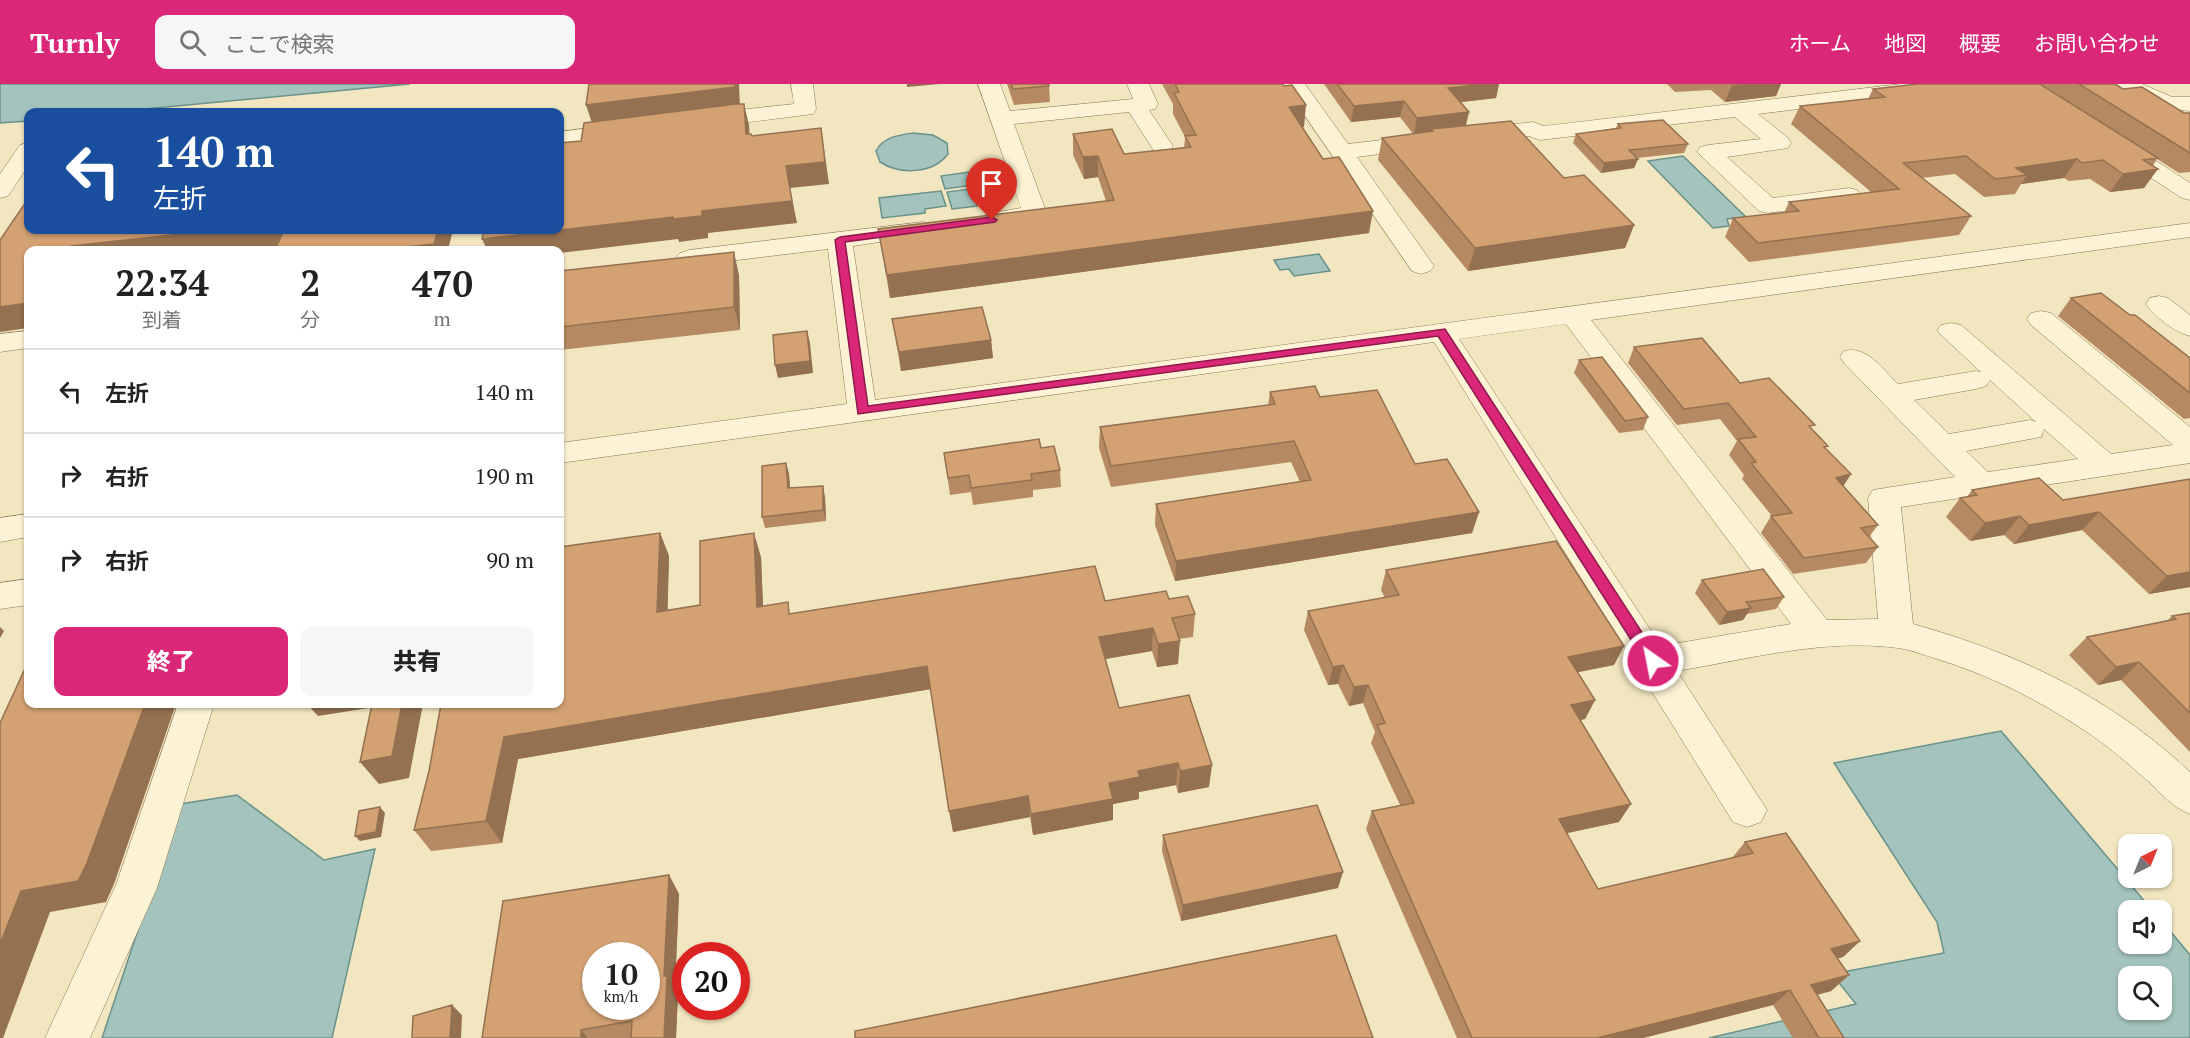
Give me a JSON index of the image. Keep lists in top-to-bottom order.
{
  "north": "top right",
  "page": {
    "header": "Turnly",
    "search": "ここで検索",
    "nav": [
      "ホーム",
      "地図",
      "概要",
      "お問い合わせ"
    ],
    "turn": ["140 m", "左折"],
    "eta": [
      "22:34",
      "到着",
      "2",
      "分",
      "470",
      "m"
    ],
    "list": [
      {
        "name": "左折",
        "value": "140 m"
      },
      {
        "name": "右折",
        "value": "190 m"
      },
      {
        "name": "右折",
        "value": "90 m"
      }
    ],
    "buttons": ["終了", "共有"],
    "speed": "10 km/h",
    "limit": "20"
  }
}
